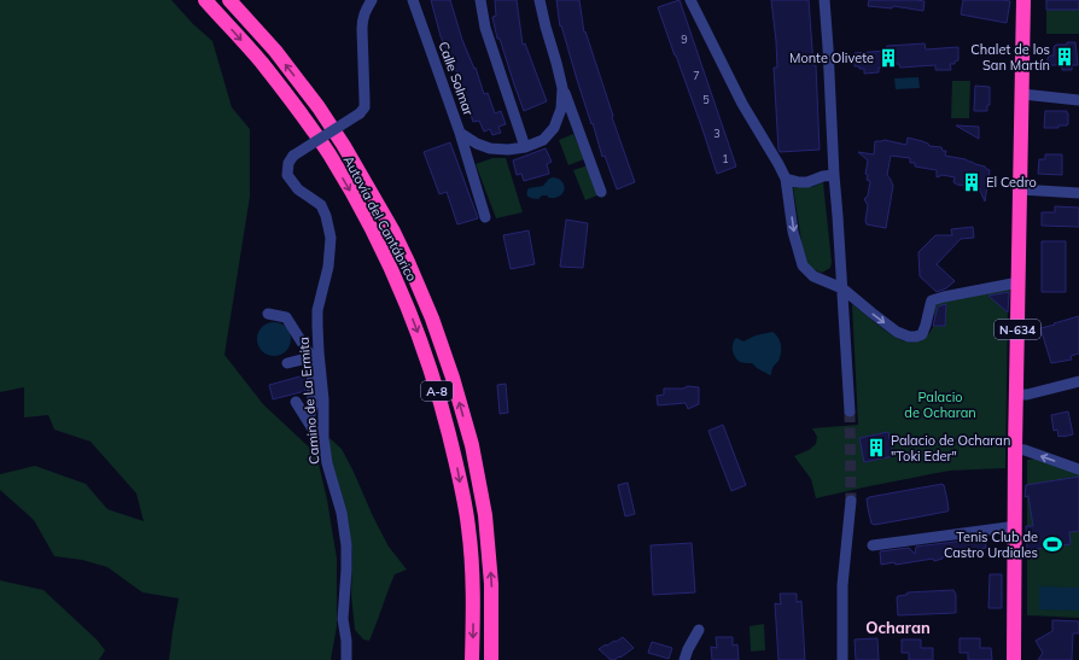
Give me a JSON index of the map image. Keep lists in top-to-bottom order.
{
  "streets": {
    "highway": ["Autovía del Cantábrico", "N-634", "A-8"],
    "street": ["Calle Solmar", "Camino de La Ermita"]
  },
  "districts": ["Ocharan"],
  "parks": ["Palacio de Ocharan"],
  "places": {
    "building": [
      "Chalet de los San Martín",
      "Monte Olivete",
      "El Cedro",
      "Palacio de Ocharan \"Toki Eder\""
    ],
    "sports": ["Tenis Club de Castro Urdiales"]
  },
  "house_numbers": [
    "9",
    "7",
    "5",
    "3",
    "1"
  ]
}
